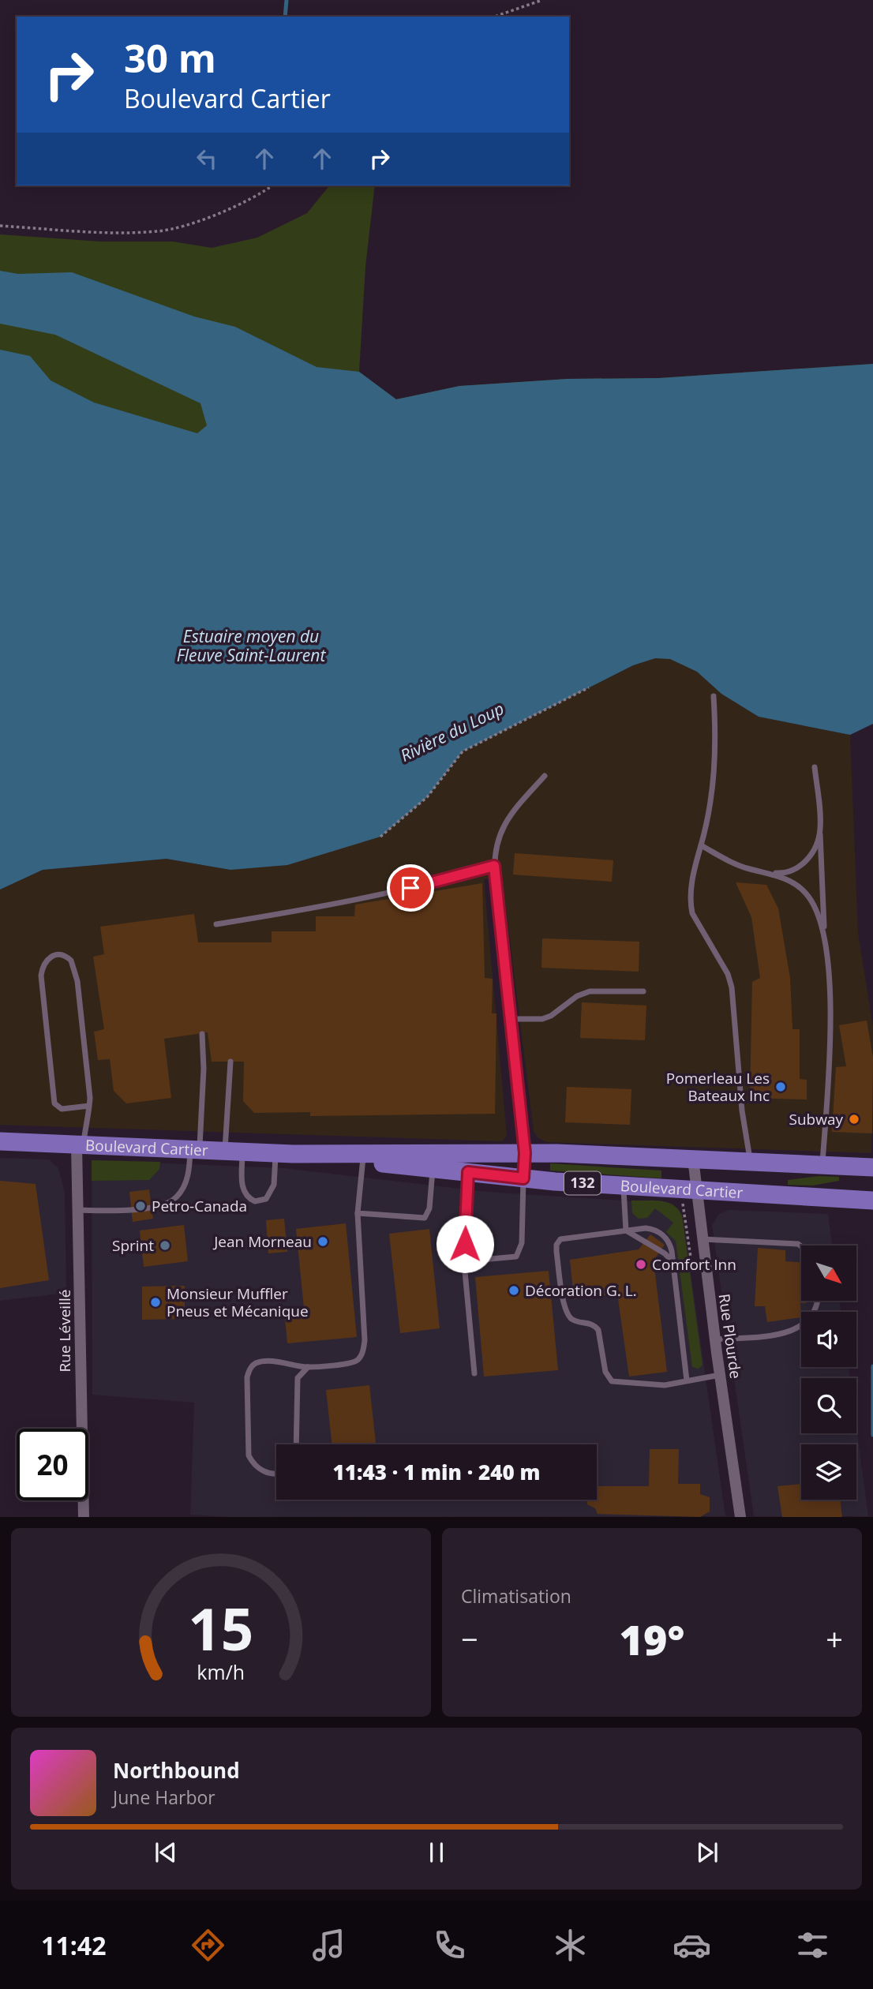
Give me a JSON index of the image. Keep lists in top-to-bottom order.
{
  "streets": {
    "main road": ["Boulevard Cartier", "132"],
    "street": ["Rue Léveillé", "Rue Plourde"]
  },
  "crossings": [
    ["Boulevard Cartier", "Rue Léveillé"],
    ["Boulevard Cartier", "Rue Plourde"]
  ],
  "water": ["Estuaire moyen du Fleuve Saint-Laurent", "Rivière du Loup"],
  "places": [
    "Pomerleau Les Bateaux Inc",
    "Subway",
    "Petro-Canada",
    "Jean Morneau",
    "Sprint",
    "Comfort Inn",
    "Décoration G. L.",
    "Monsieur Muffler Pneus et Mécanique"
  ],
  "north": "bottom right",
  "page": {
    "turn": ["30 m", "Boulevard Cartier"],
    "limit": "20",
    "trip": "11:43 · 1 min · 240 m",
    "tile": "Climatisation",
    "heat": ["−", "19°", "+"],
    "song": ["Northbound", "June Harbor"],
    "tabs": "11:42",
    "gauge": ["15", "km/h"]
  }
}
